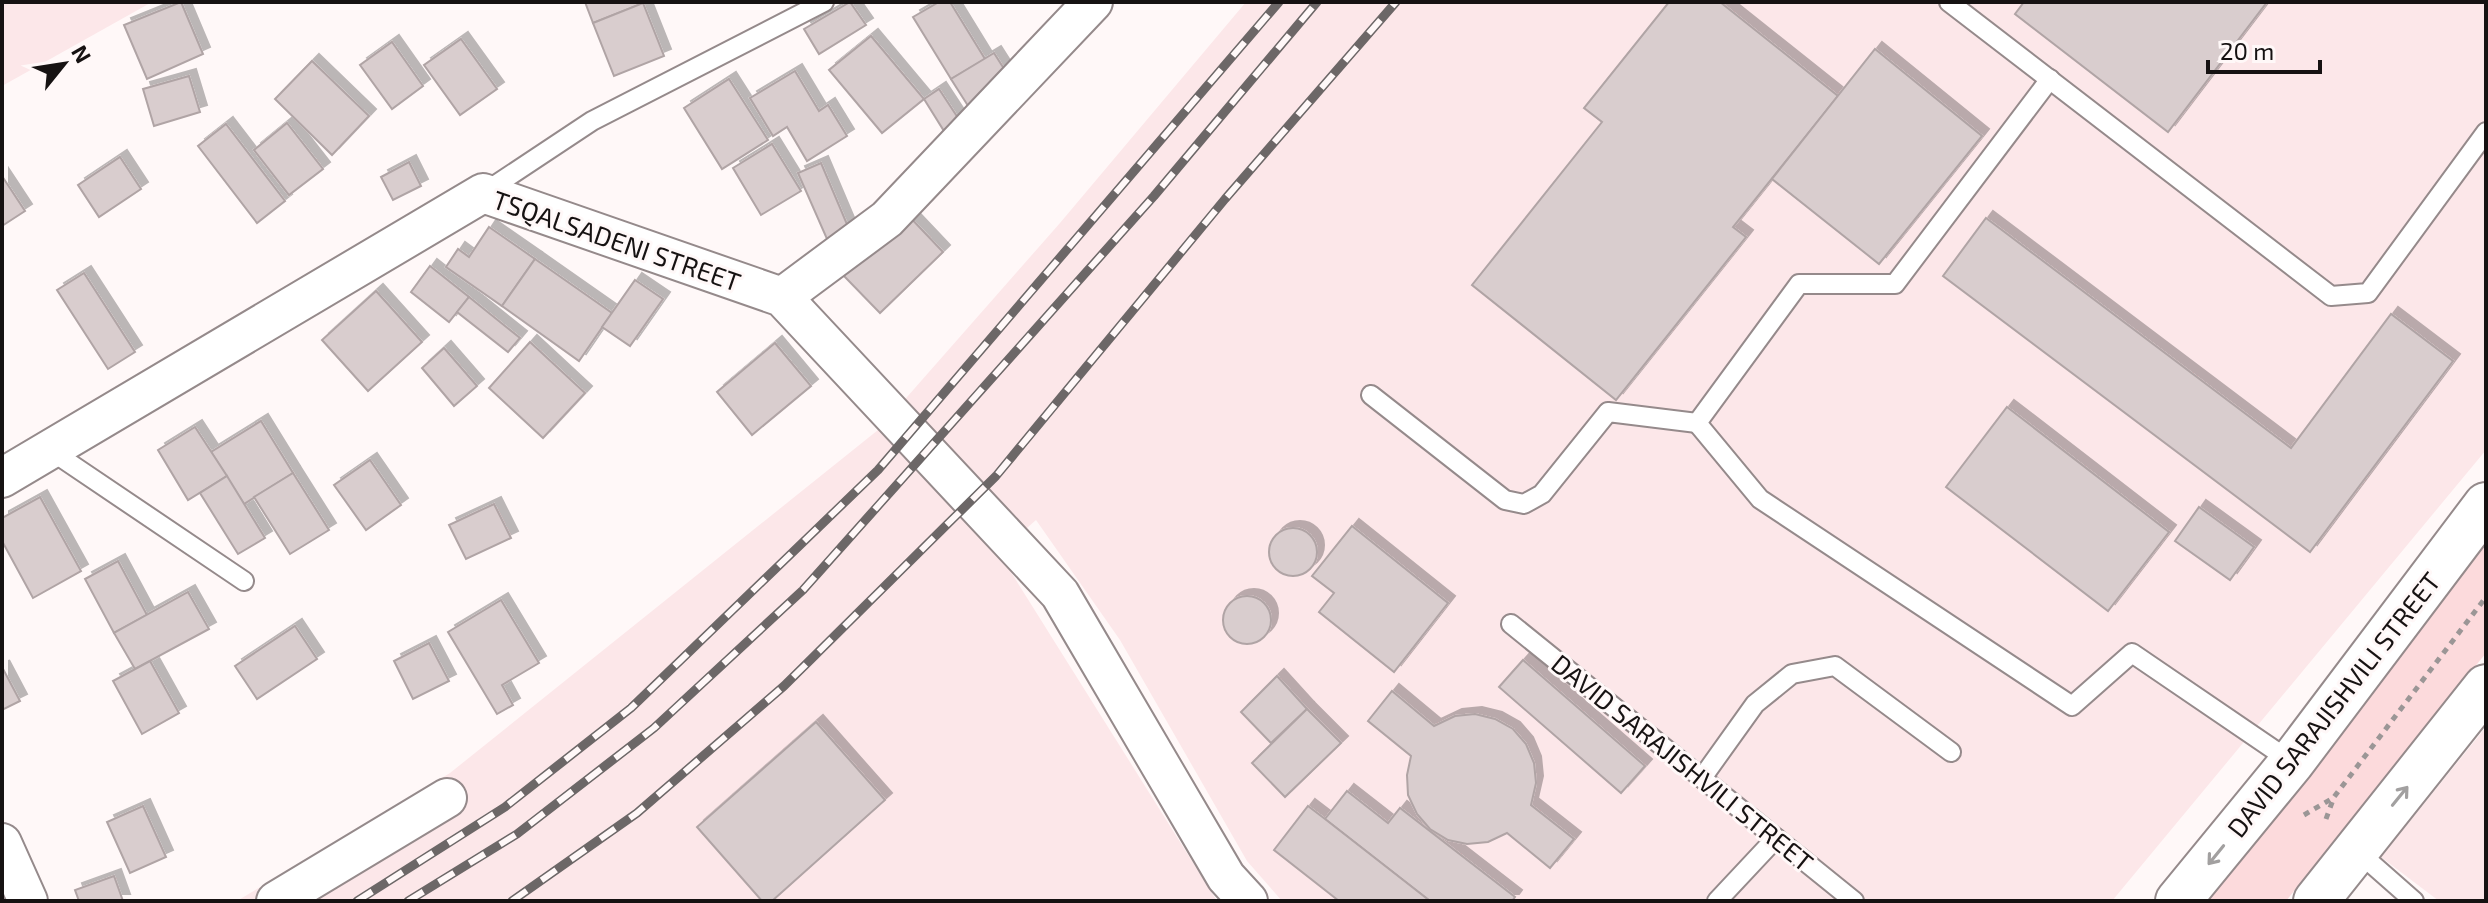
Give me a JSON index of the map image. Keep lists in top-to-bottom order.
{
  "streets": {
    "main road": ["DAVID SARAJISHVILI STREET"],
    "street": ["TSQALSADENI STREET"]
  },
  "scale_bar": "20 m",
  "north": "top right"
}
